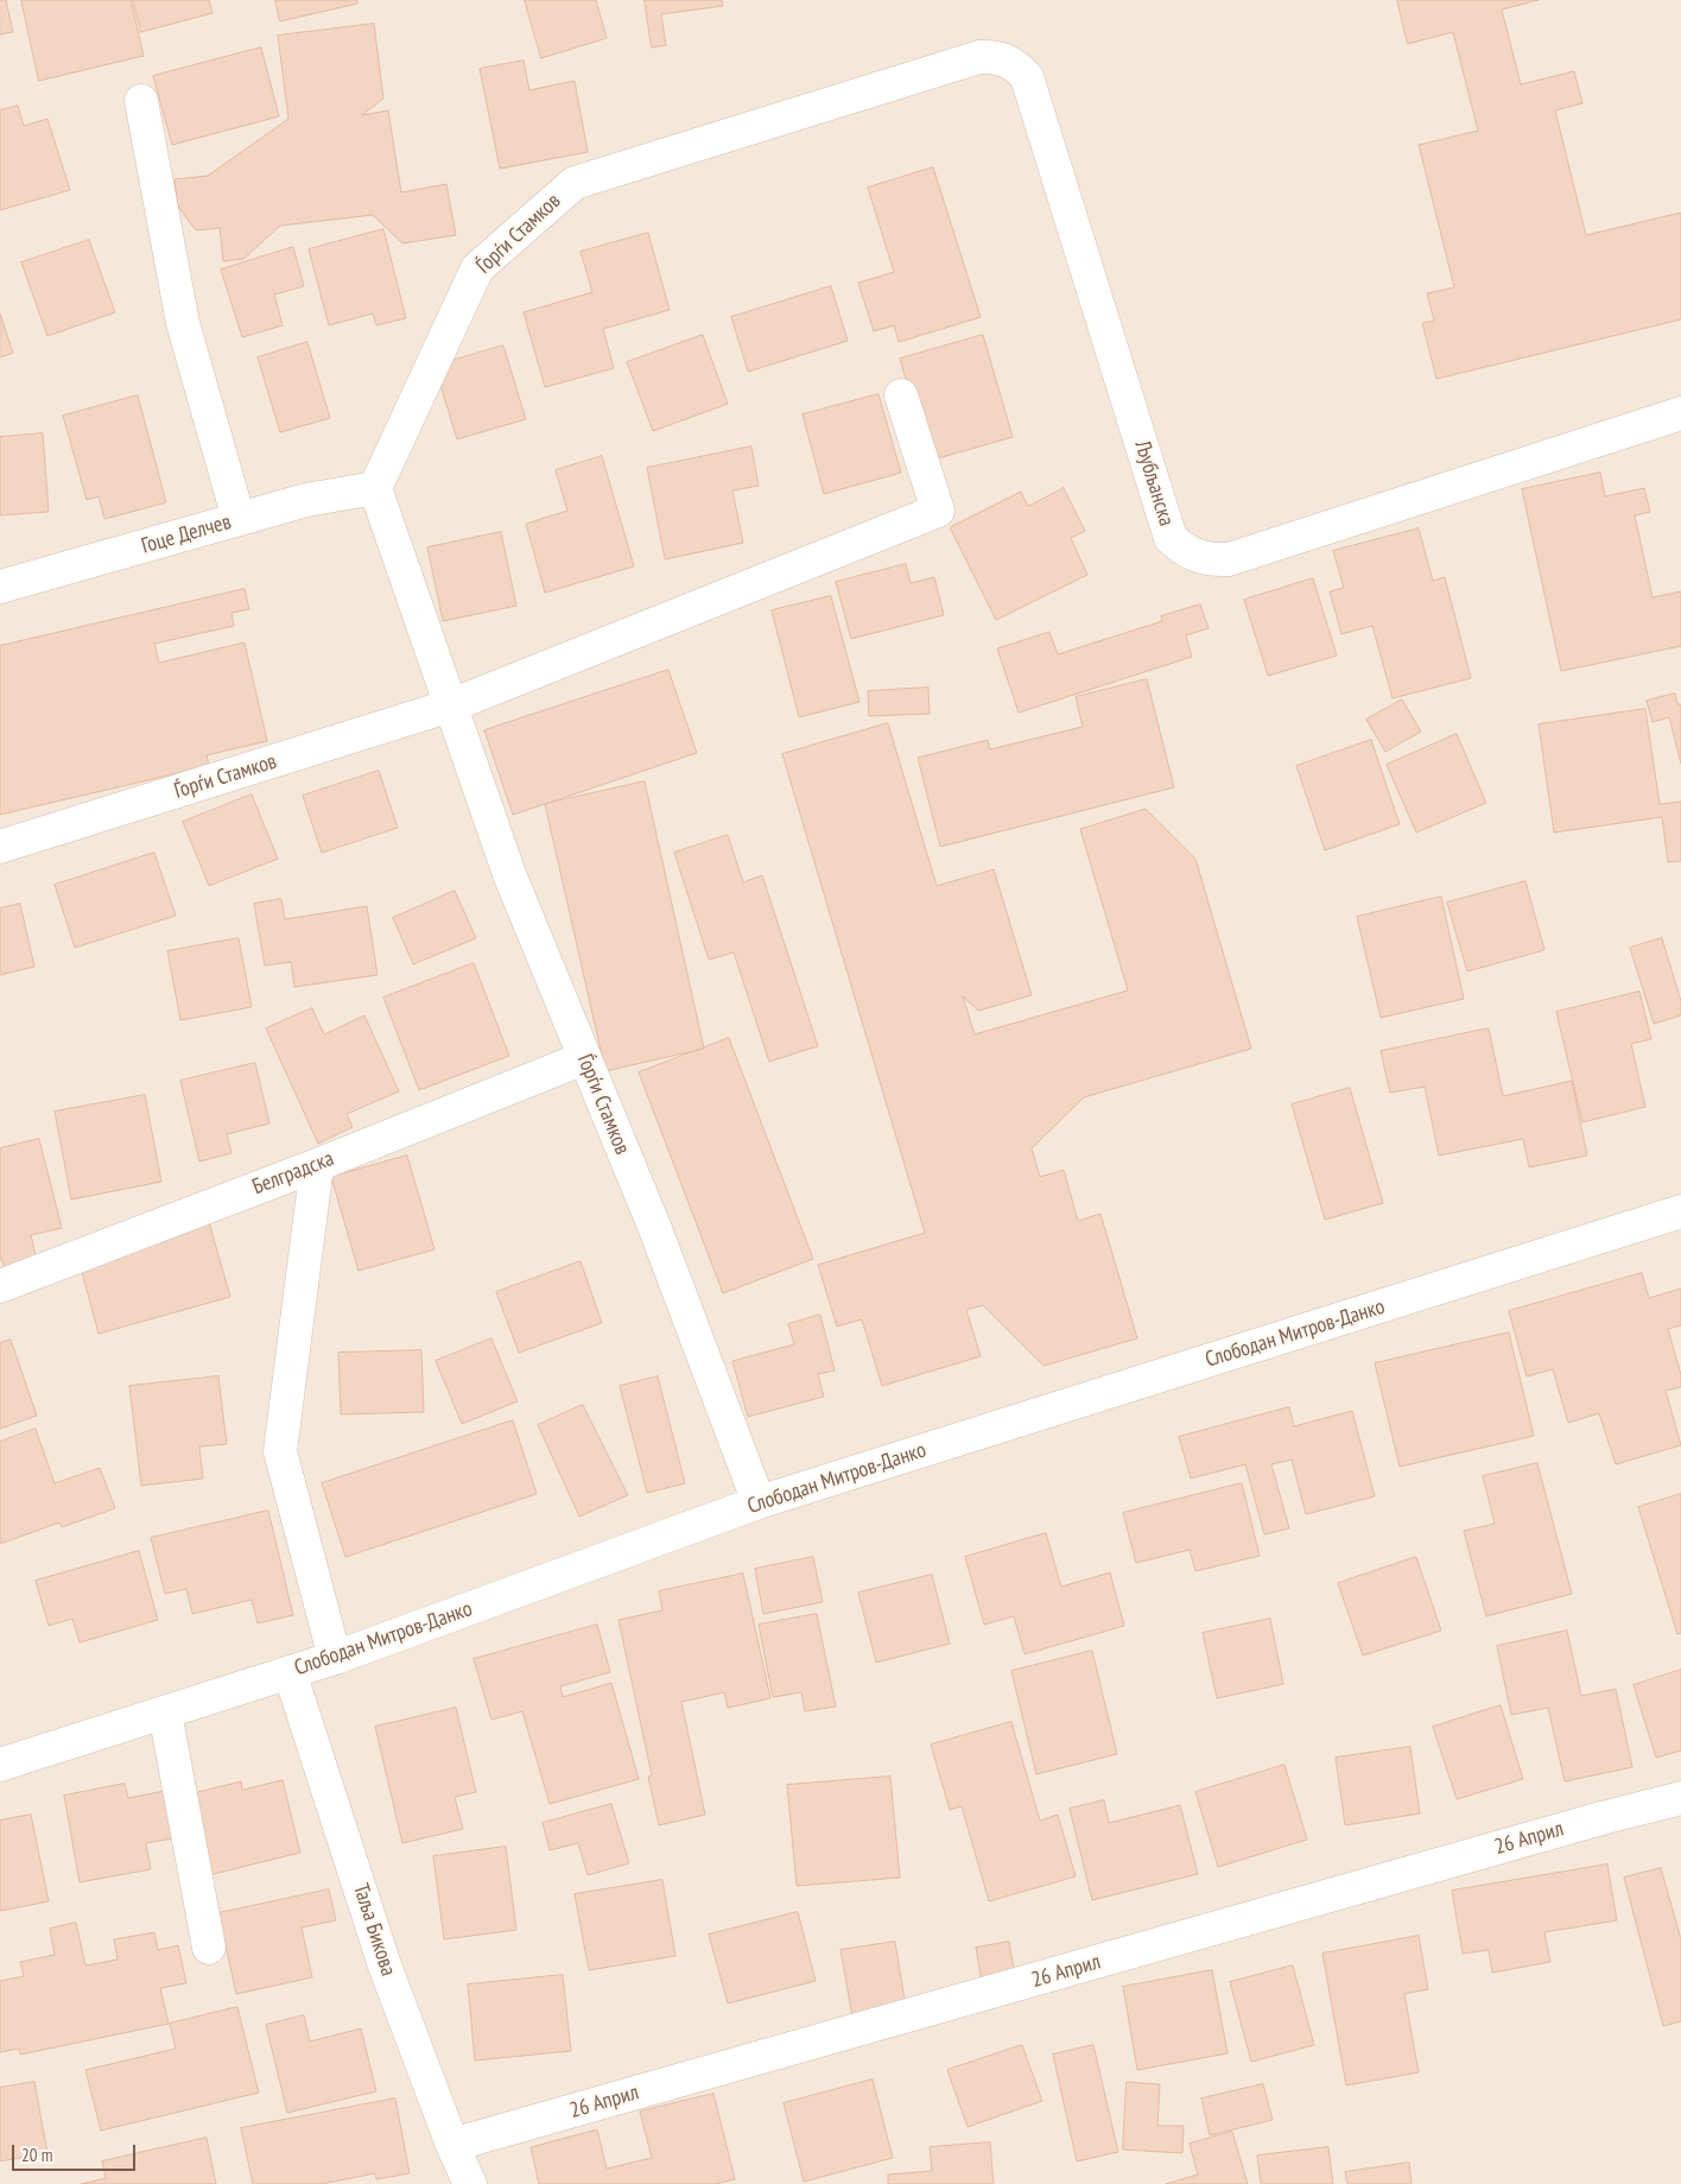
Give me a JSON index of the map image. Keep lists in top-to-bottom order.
{
  "streets": {
    "street": [
      "Ѓорѓи Стамков",
      "Љубљанска",
      "Гоце Делчев",
      "Белградска",
      "Слободан Митров-Данко",
      "26 Април",
      "Таља Бикова"
    ]
  },
  "crossings": [
    ["Ѓорѓи Стамков", "Љубљанска"],
    ["Ѓорѓи Стамков", "Гоце Делчев"],
    ["Ѓорѓи Стамков", "Белградска"],
    ["Ѓорѓи Стамков", "Слободан Митров-Данко"],
    ["Слободан Митров-Данко", "Таља Бикова"],
    ["26 Април", "Таља Бикова"]
  ],
  "scale_bar": "20 m"
}
